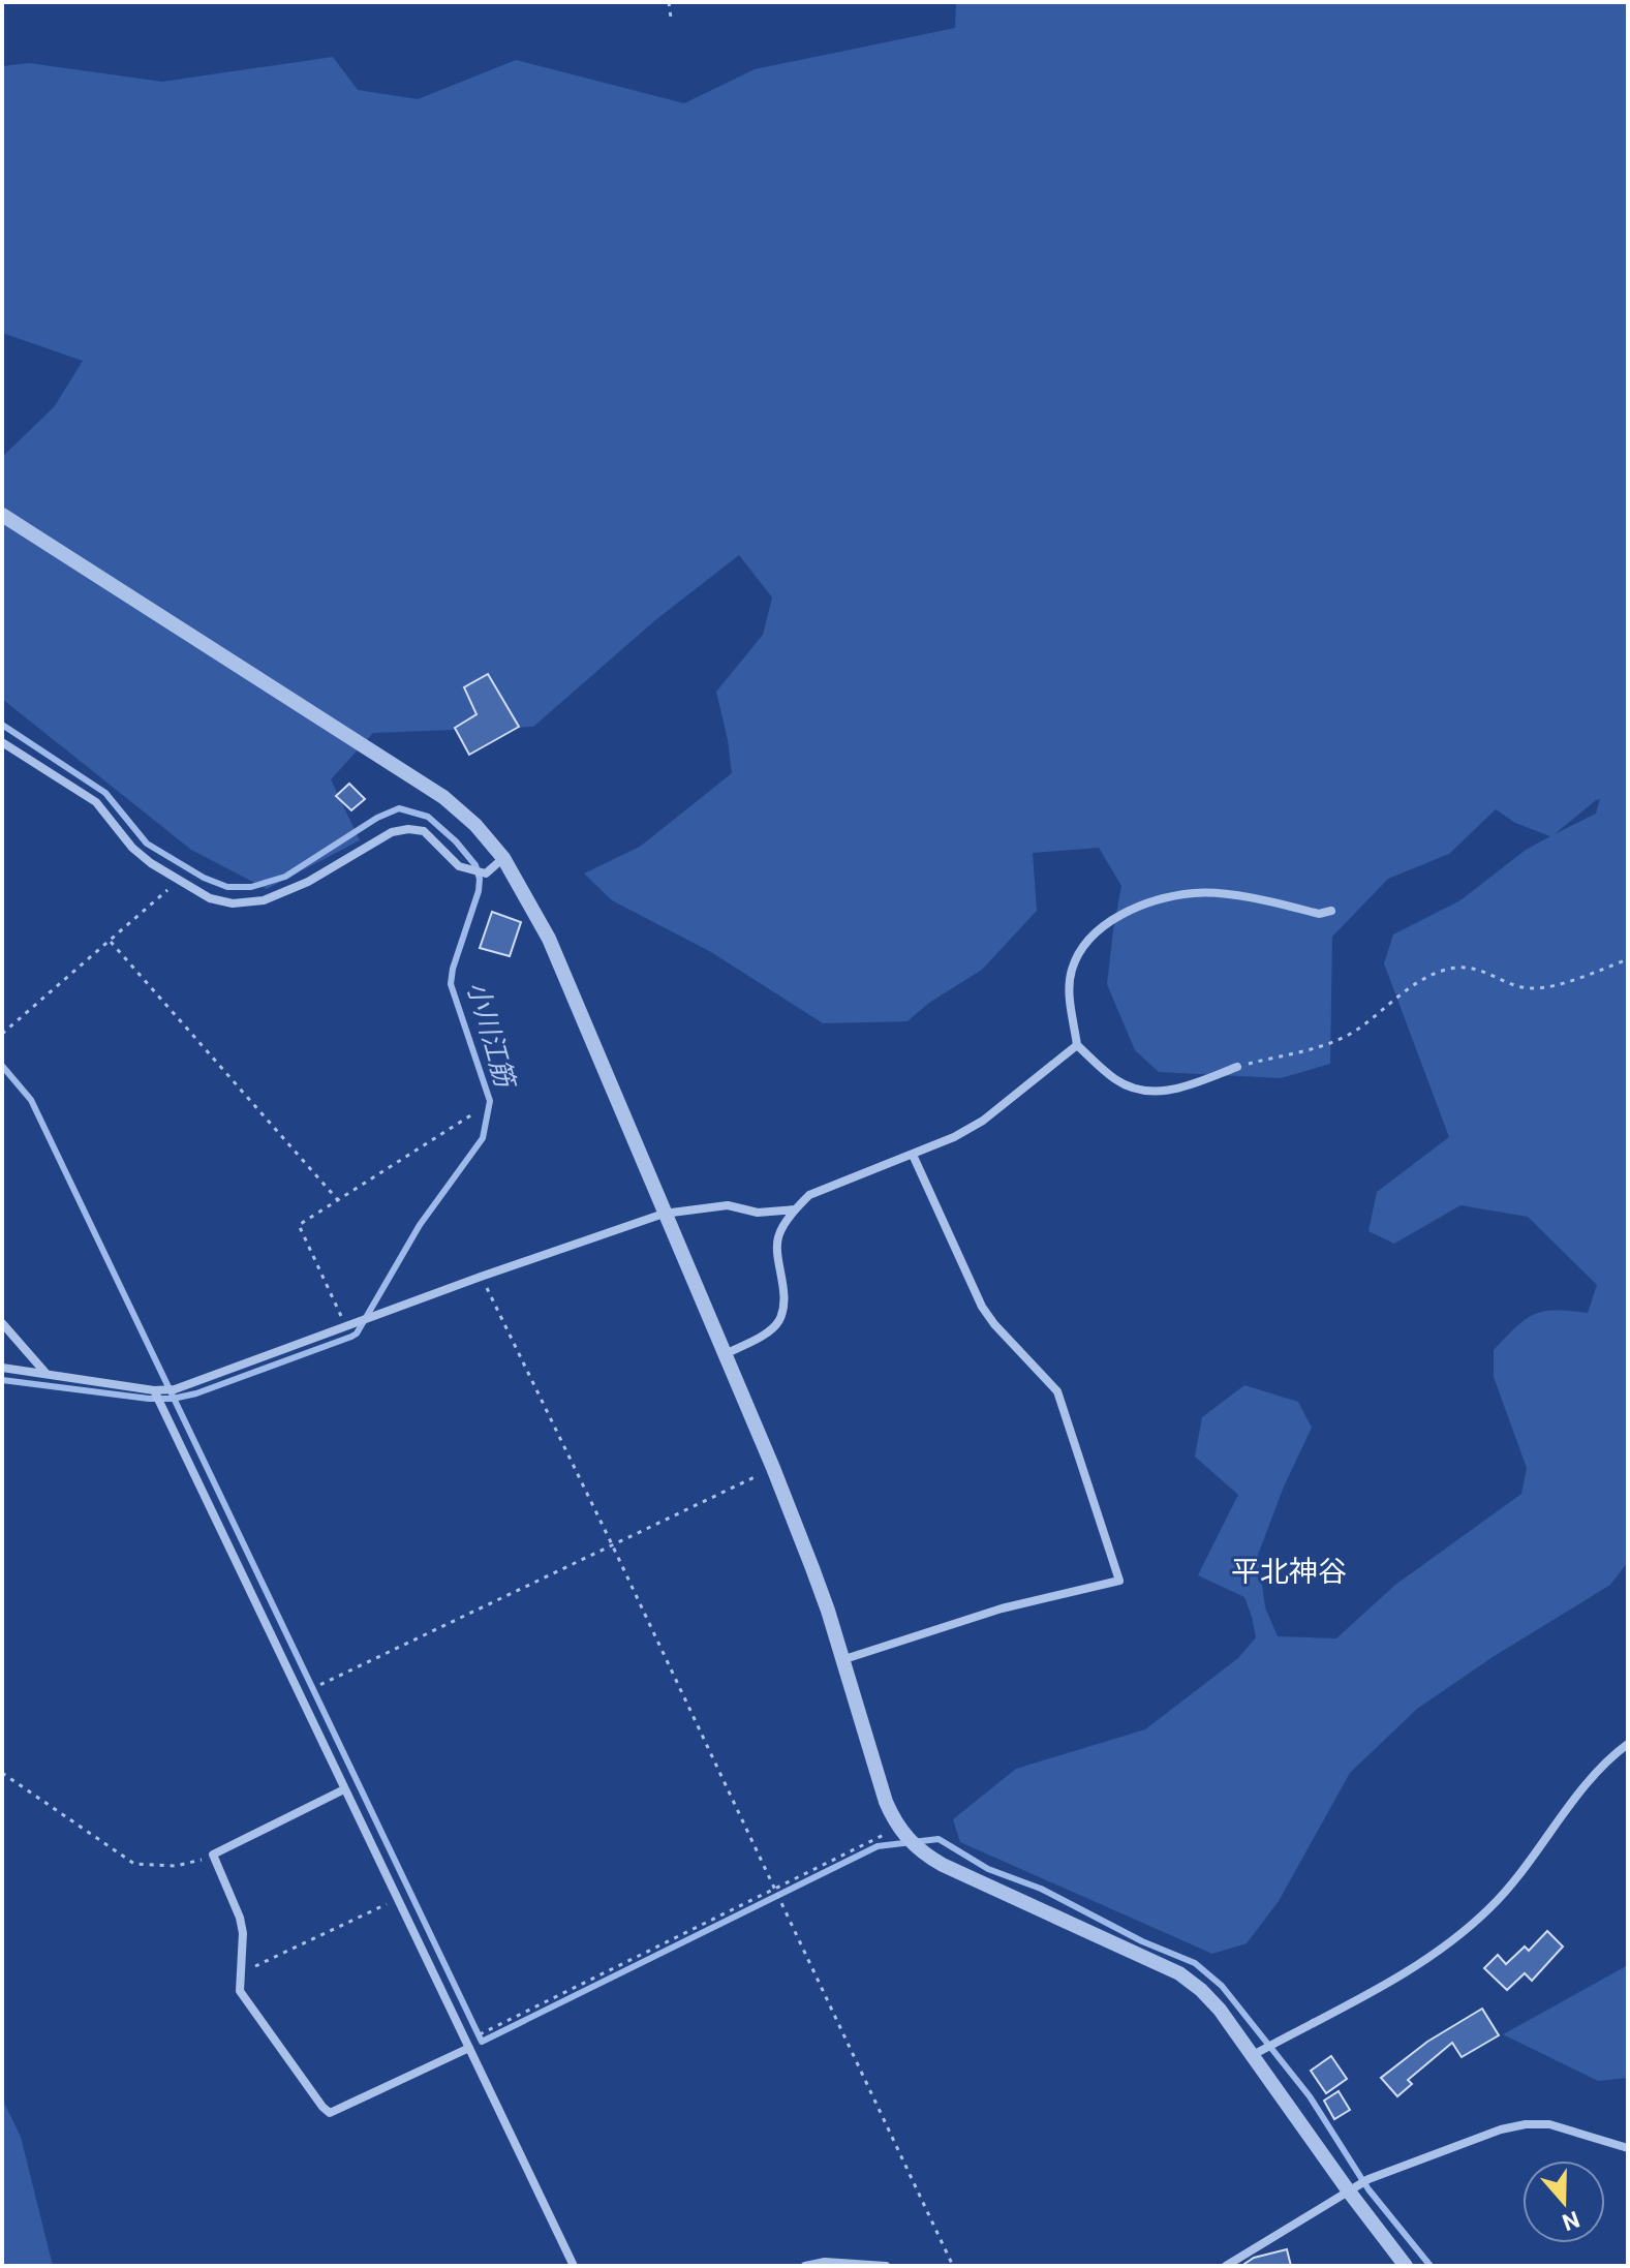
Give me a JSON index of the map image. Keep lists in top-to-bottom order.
{
  "districts": ["平北神谷"],
  "water": ["小川江筋"],
  "north": "bottom"
}
